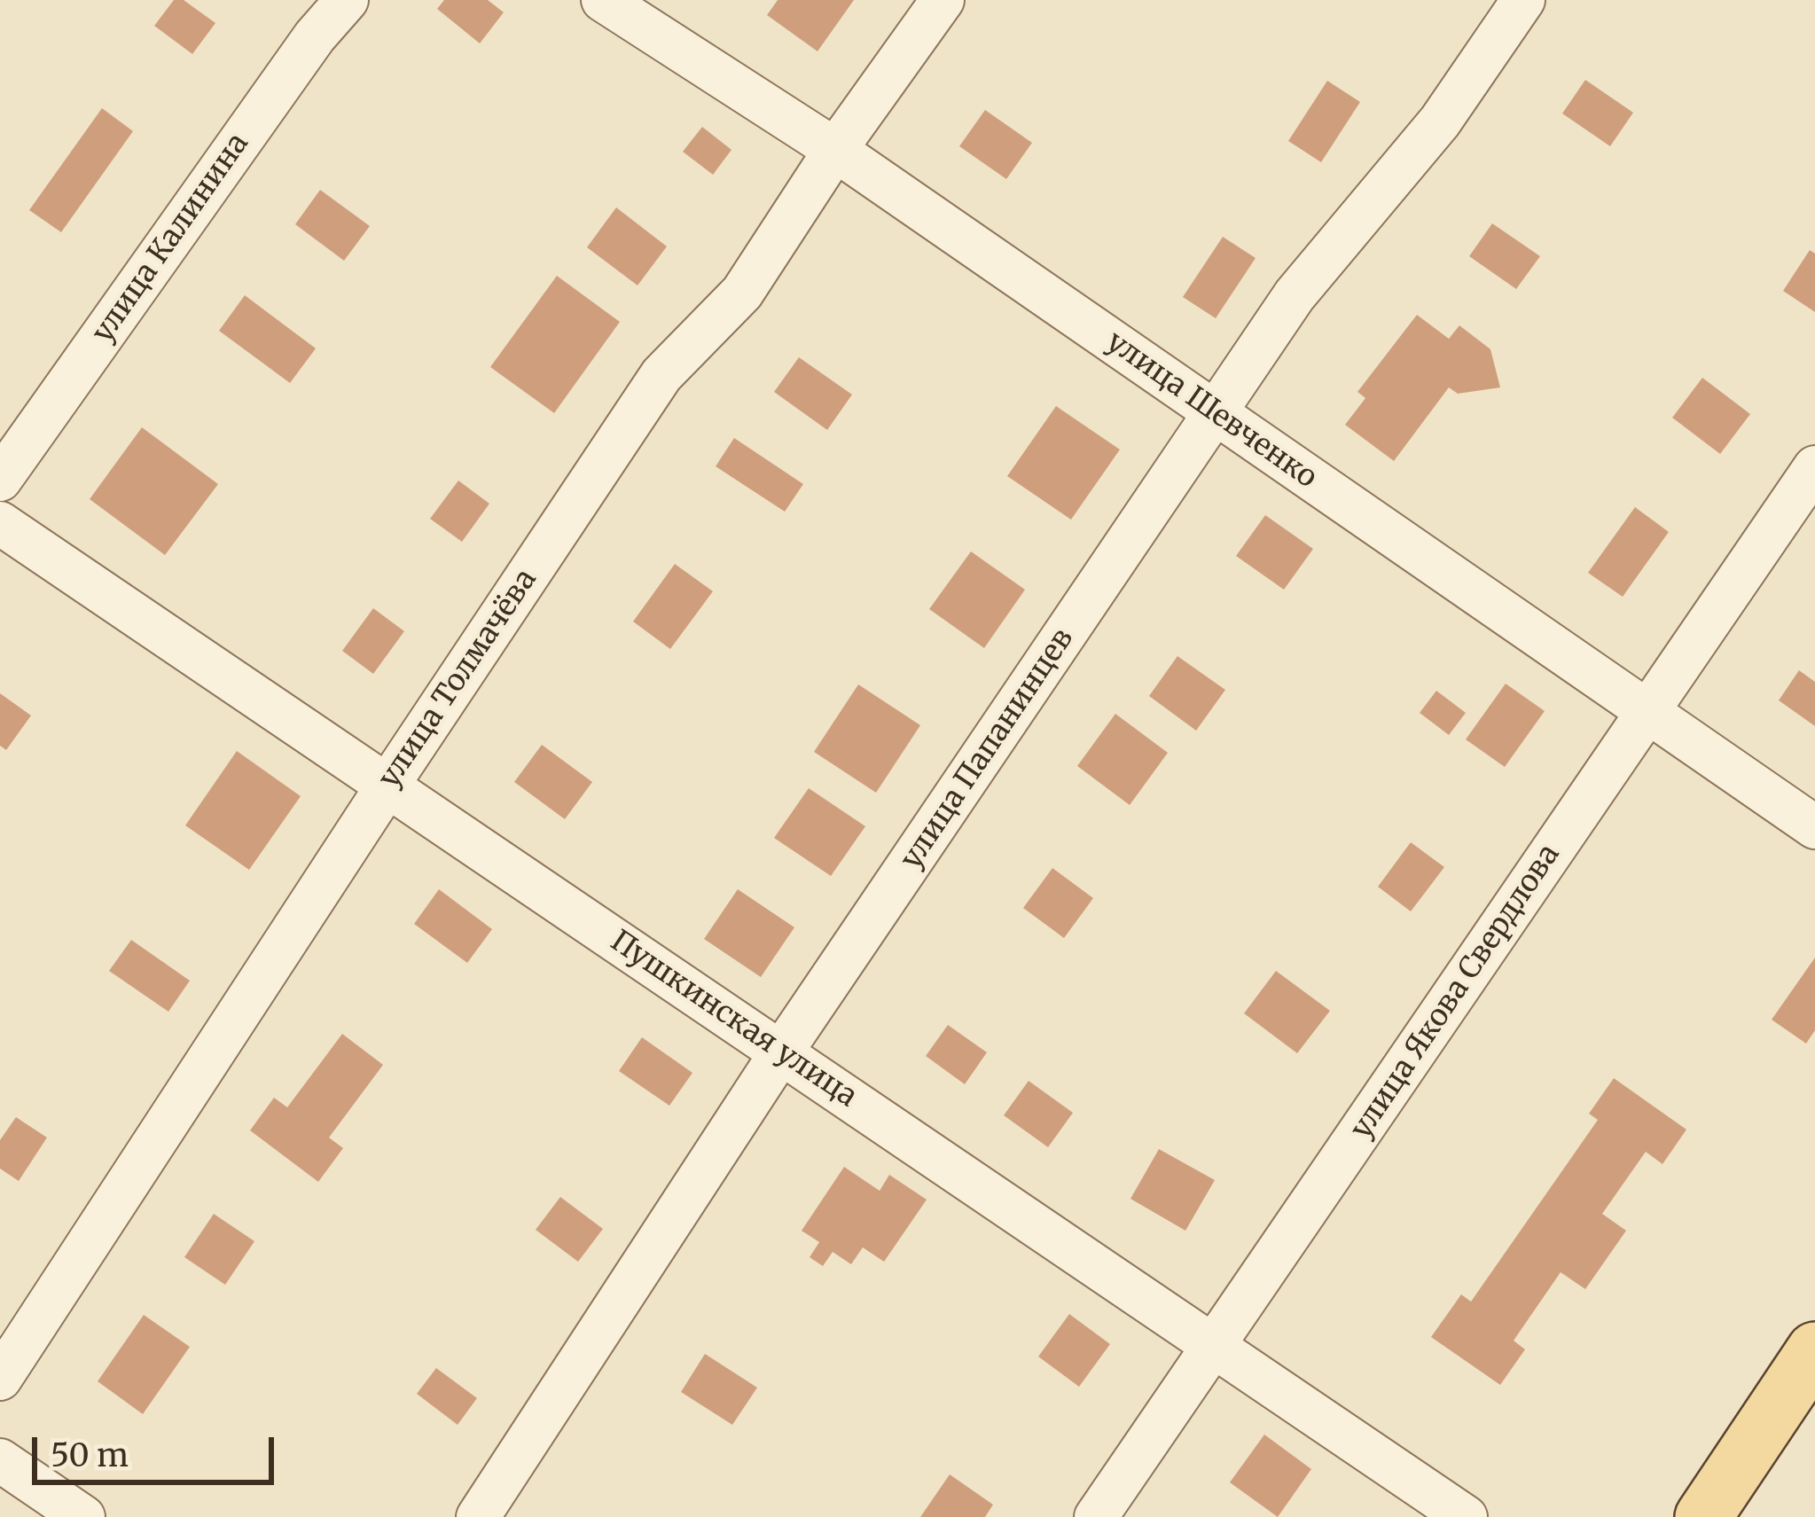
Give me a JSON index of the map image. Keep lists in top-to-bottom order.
{
  "streets": {
    "street": [
      "улица Калинина",
      "улица Шевченко",
      "улица Толмачёва",
      "улица Папанинцев",
      "улица Якова Свердлова",
      "Пушкинская улица"
    ]
  },
  "crossings": [
    ["улица Шевченко", "улица Толмачёва"],
    ["улица Шевченко", "улица Папанинцев"],
    ["улица Шевченко", "улица Якова Свердлова"],
    ["улица Толмачёва", "Пушкинская улица"],
    ["улица Папанинцев", "Пушкинская улица"],
    ["улица Якова Свердлова", "Пушкинская улица"]
  ],
  "scale_bar": "50 m"
}
